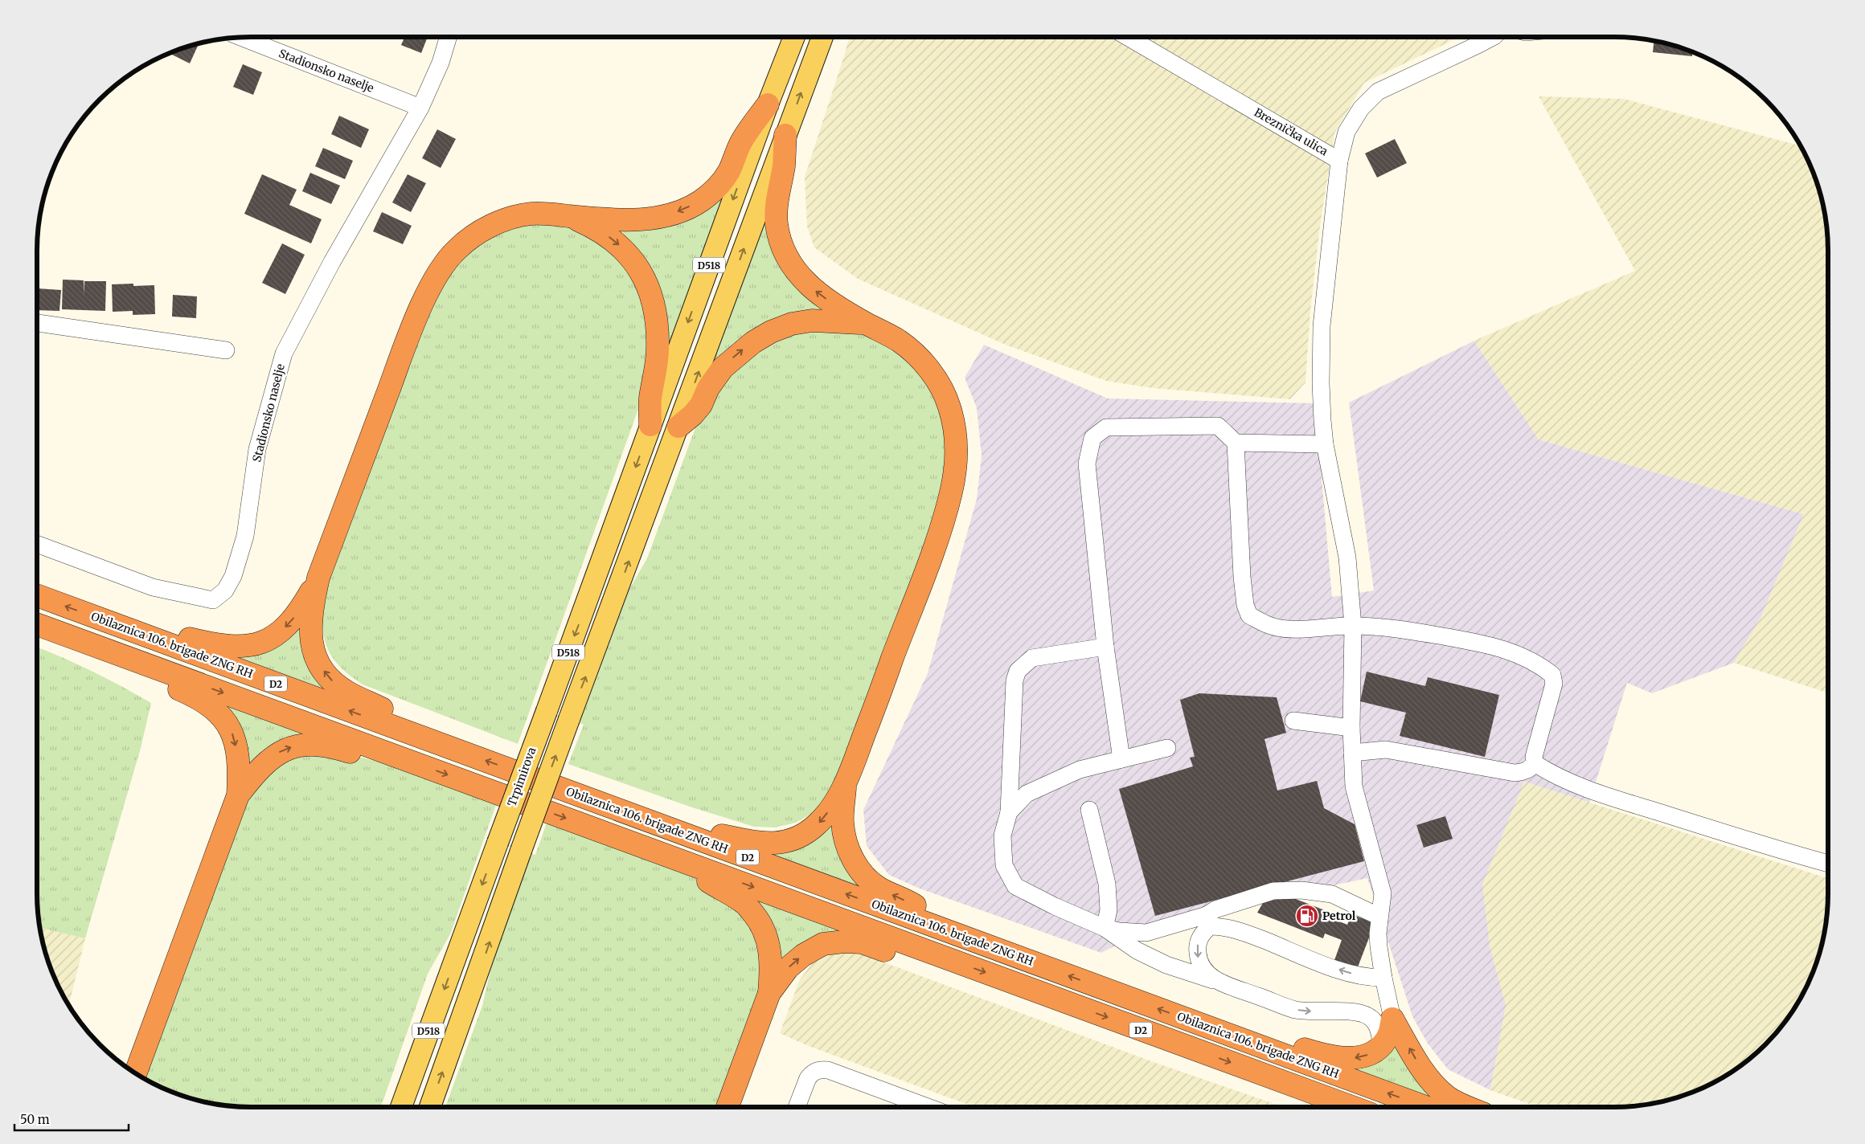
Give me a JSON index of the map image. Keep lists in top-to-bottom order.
{
  "streets": {
    "highway": ["Obilaznica 106. brigade ZNG RH", "D2"],
    "main road": ["D518", "Trpimirova"],
    "street": ["Stadionsko naselje", "Breznička ulica"]
  },
  "crossings": [
    ["D518", "Trpimirova"]
  ],
  "places": {
    "fuel station": ["Petrol"]
  },
  "scale_bar": "50 m"
}
